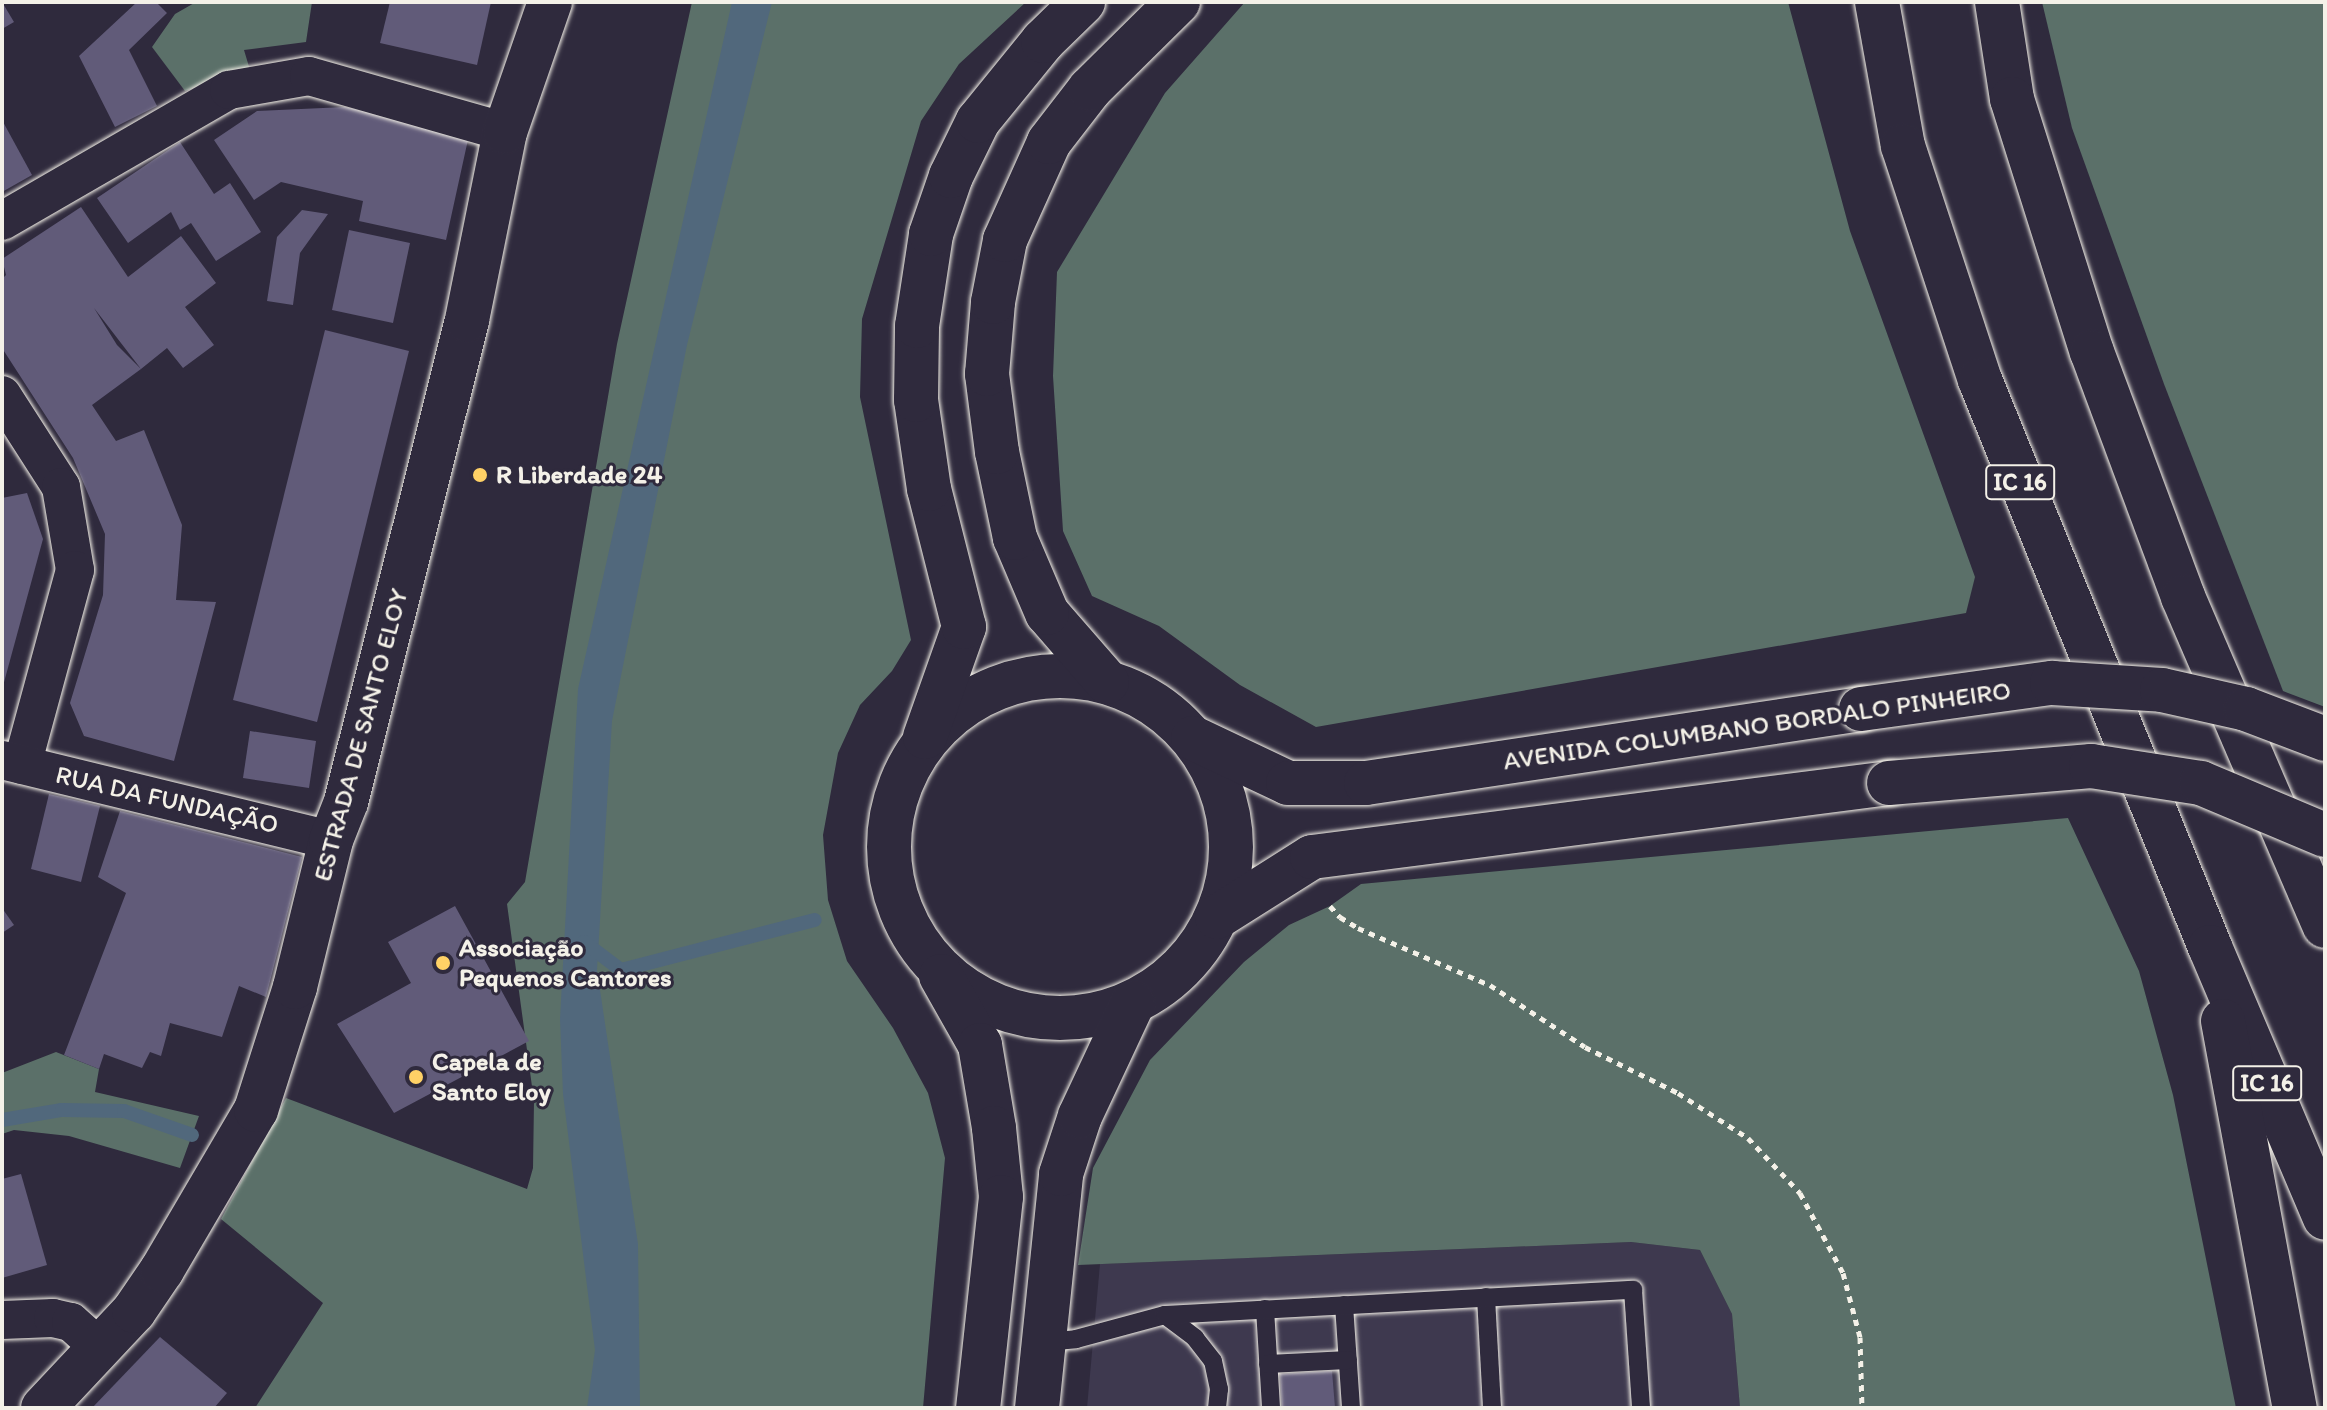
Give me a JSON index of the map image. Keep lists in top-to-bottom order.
{
  "streets": {
    "main road": ["IC 16", "AVENIDA COLUMBANO BORDALO PINHEIRO", "ESTRADA DE SANTO ELOY"],
    "street": ["RUA DA FUNDAÇÃO"]
  },
  "crossings": [
    ["ESTRADA DE SANTO ELOY", "RUA DA FUNDAÇÃO"]
  ],
  "places": ["R Liberdade 24", "Associação Pequenos Cantores", "Capela de Santo Eloy"]
}
